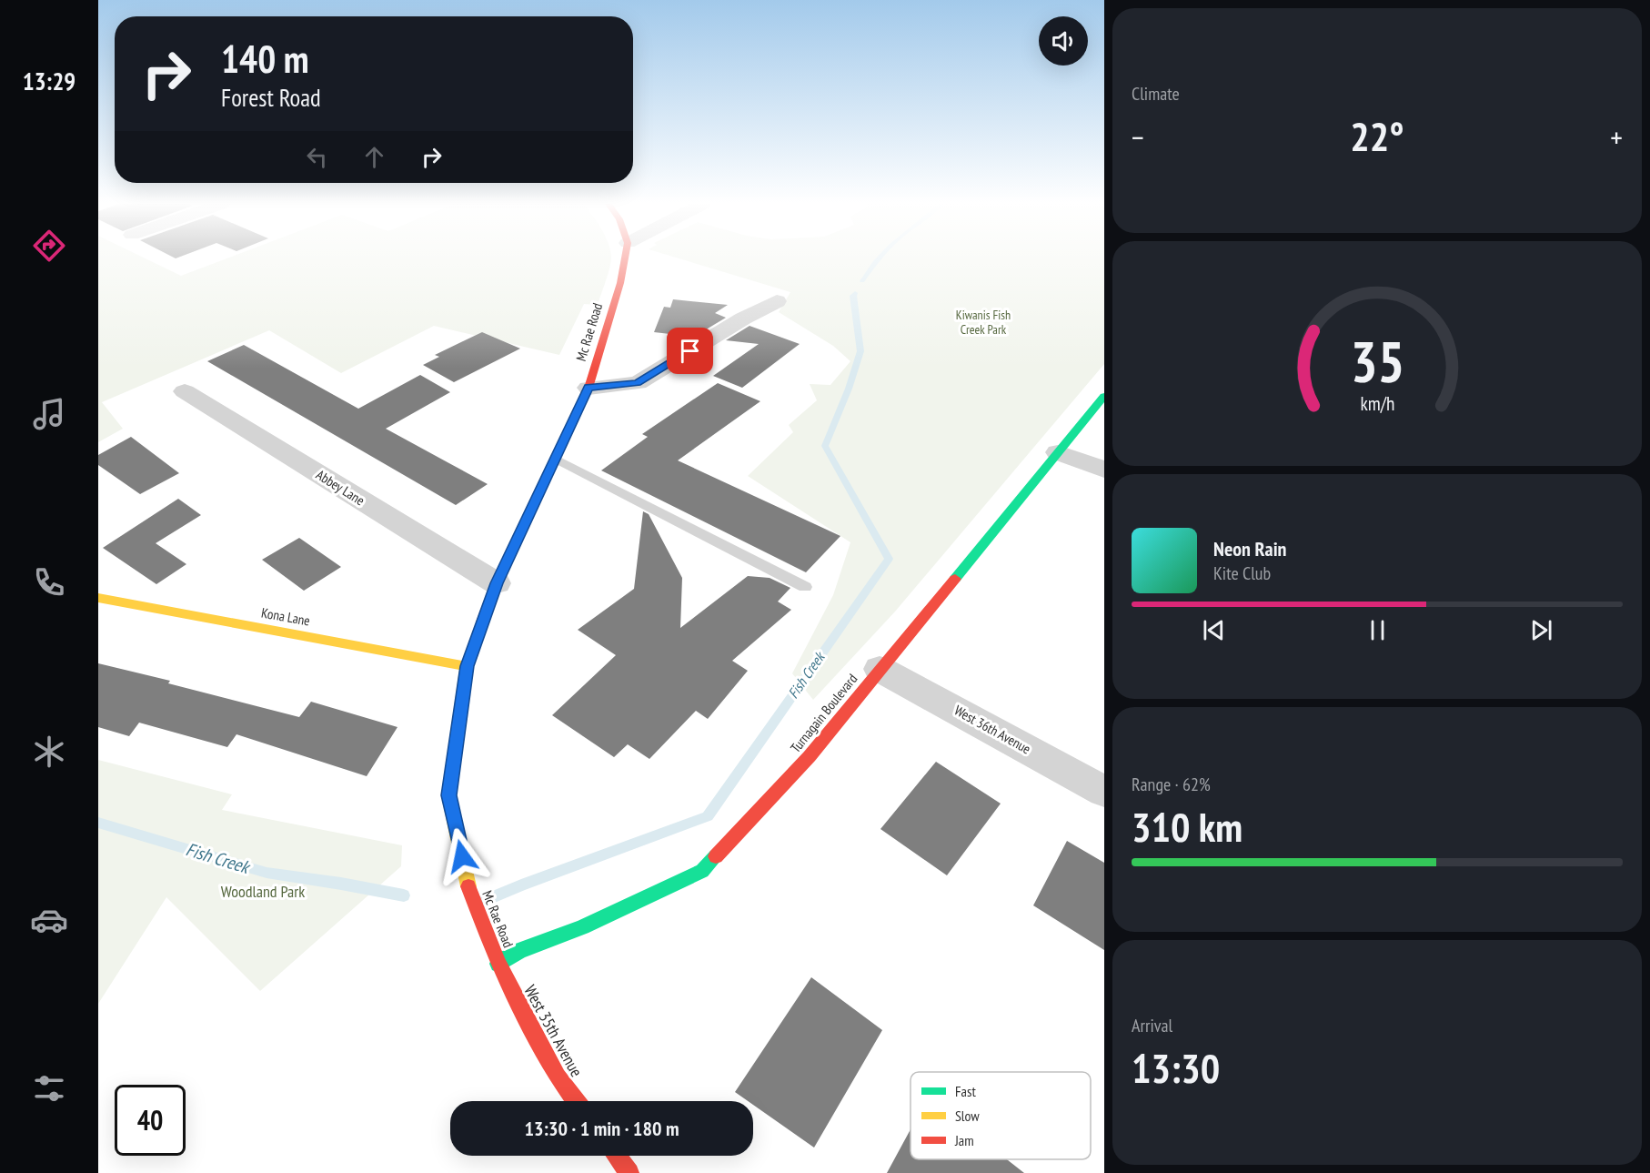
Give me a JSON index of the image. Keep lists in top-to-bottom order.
{
  "streets": {
    "street": [
      "Mc Rae Road",
      "Abbey Lane",
      "Kona Lane",
      "Turnagain Boulevard",
      "West 36th Avenue",
      "West 35th Avenue"
    ]
  },
  "crossings": [
    ["Mc Rae Road", "Abbey Lane"],
    ["Mc Rae Road", "Kona Lane"],
    ["Mc Rae Road", "Turnagain Boulevard"],
    ["Mc Rae Road", "West 35th Avenue"],
    ["Turnagain Boulevard", "West 36th Avenue"],
    ["Turnagain Boulevard", "West 35th Avenue"]
  ],
  "water": ["Fish Creek"],
  "parks": ["Kiwanis Fish Creek Park", "Woodland Park"],
  "legend": ["Fast", "Slow", "Jam"],
  "page": {
    "tabs": "13:29",
    "tile": [
      "Climate",
      ["Range · 62%", "310 km"],
      ["Arrival", "13:30"]
    ],
    "turn": ["140 m", "Forest Road"],
    "heat": ["−", "22°", "+"],
    "song": ["Neon Rain", "Kite Club"],
    "limit": "40",
    "trip": "13:30 · 1 min · 180 m",
    "gauge": ["35", "km/h"]
  }
}
